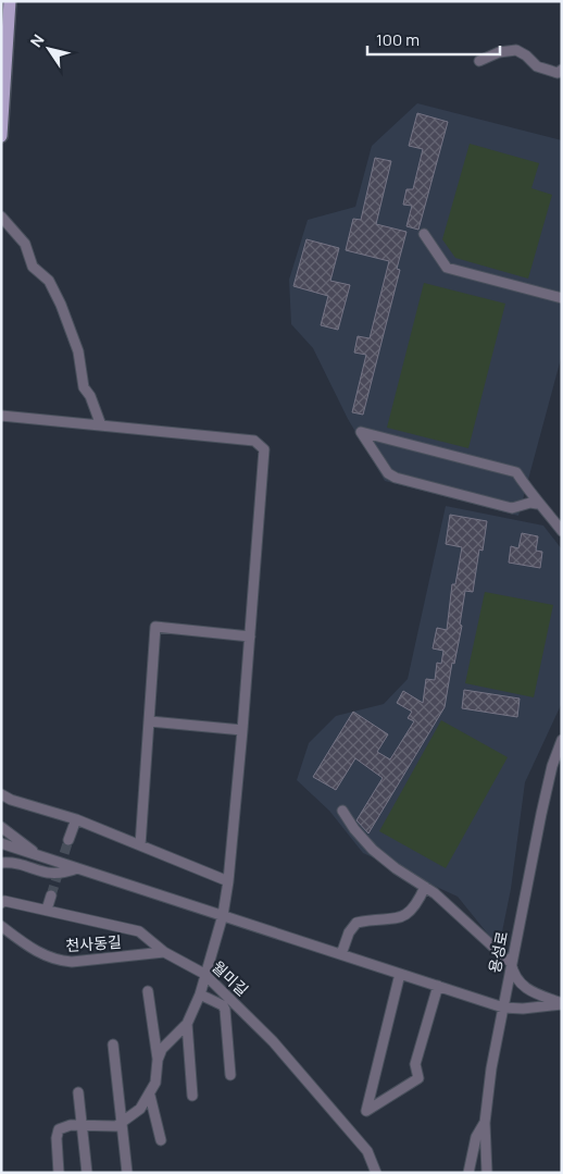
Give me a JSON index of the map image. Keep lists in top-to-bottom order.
{
  "streets": {
    "street": ["천사동길", "용성로", "월미길"]
  },
  "crossings": [
    ["천사동길", "월미길"]
  ],
  "scale_bar": "100 m",
  "north": "top left"
}
